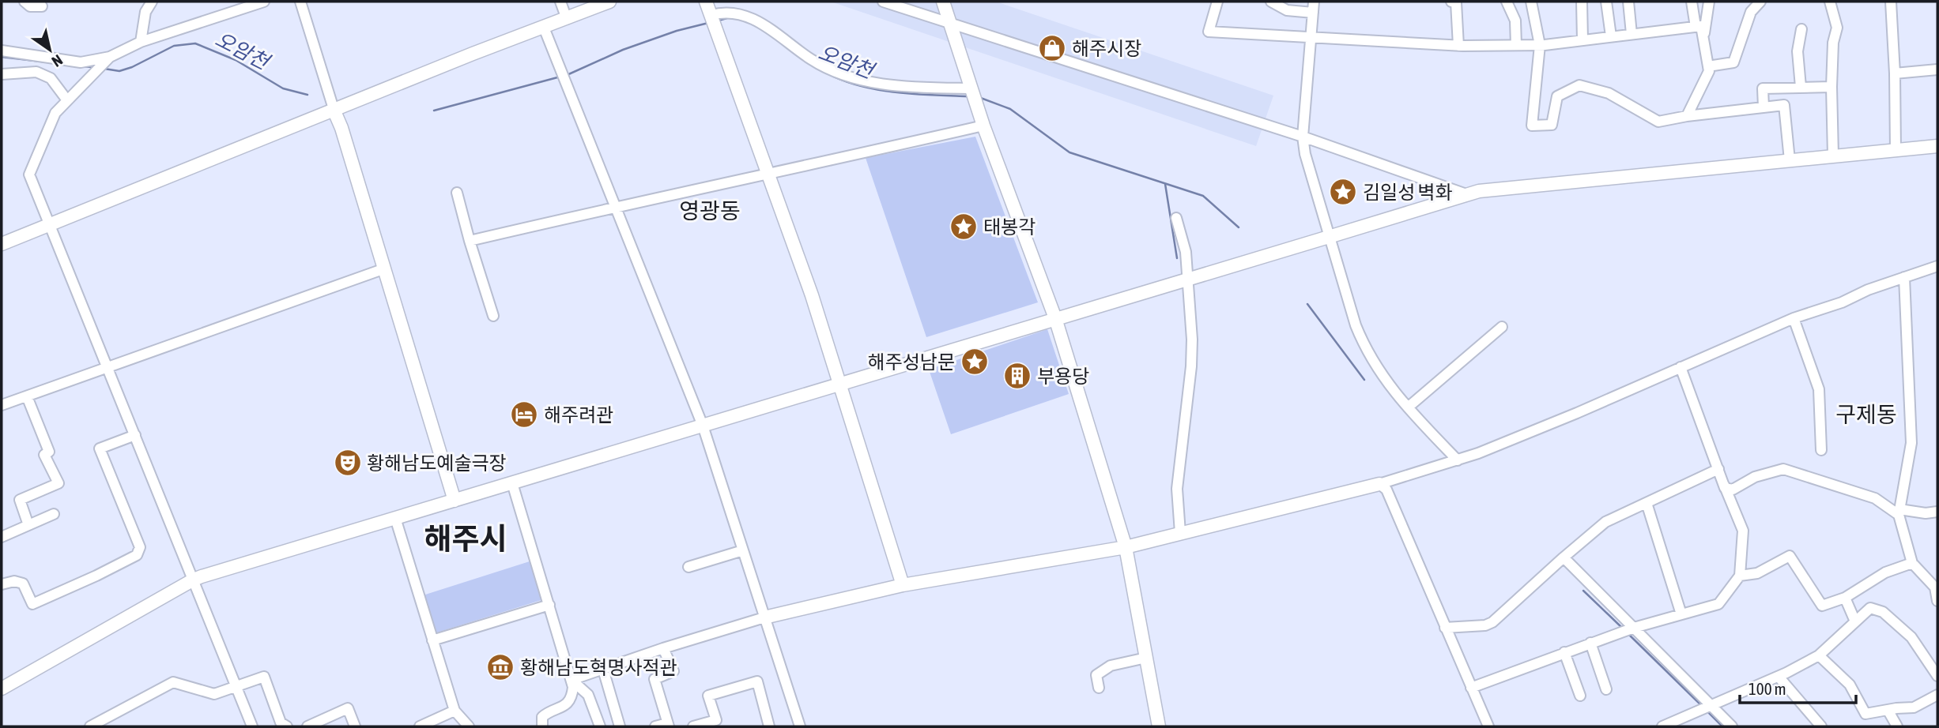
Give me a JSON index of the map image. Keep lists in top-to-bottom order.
{
  "districts": ["영광동", "구제동", "해주시"],
  "water": ["오암천"],
  "places": {
    "shop": ["해주시장"],
    "place": ["김일성 벽화", "태봉각", "해주성남문"],
    "building": ["부용당"],
    "hotel": ["해주려관"],
    "theatre": ["황해남도예술극장"],
    "museum": ["황해남도혁명사적관"]
  },
  "scale_bar": "100 m",
  "north": "bottom right"
}
